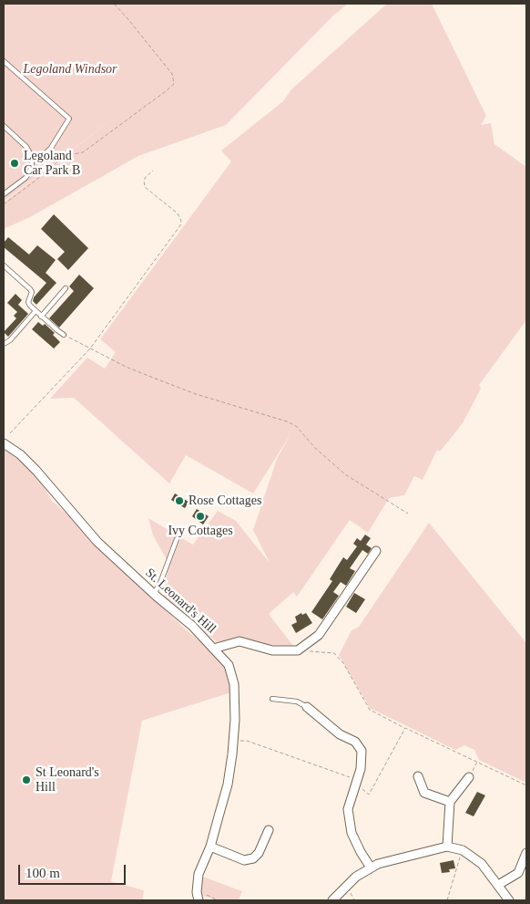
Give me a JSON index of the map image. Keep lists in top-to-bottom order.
{
  "streets": {
    "street": ["St. Leonard's Hill"]
  },
  "parks": ["Legoland Windsor"],
  "places": [
    "Legoland Car Park B",
    "Rose Cottages",
    "Ivy Cottages",
    "St Leonard's Hill"
  ],
  "scale_bar": "100 m"
}
